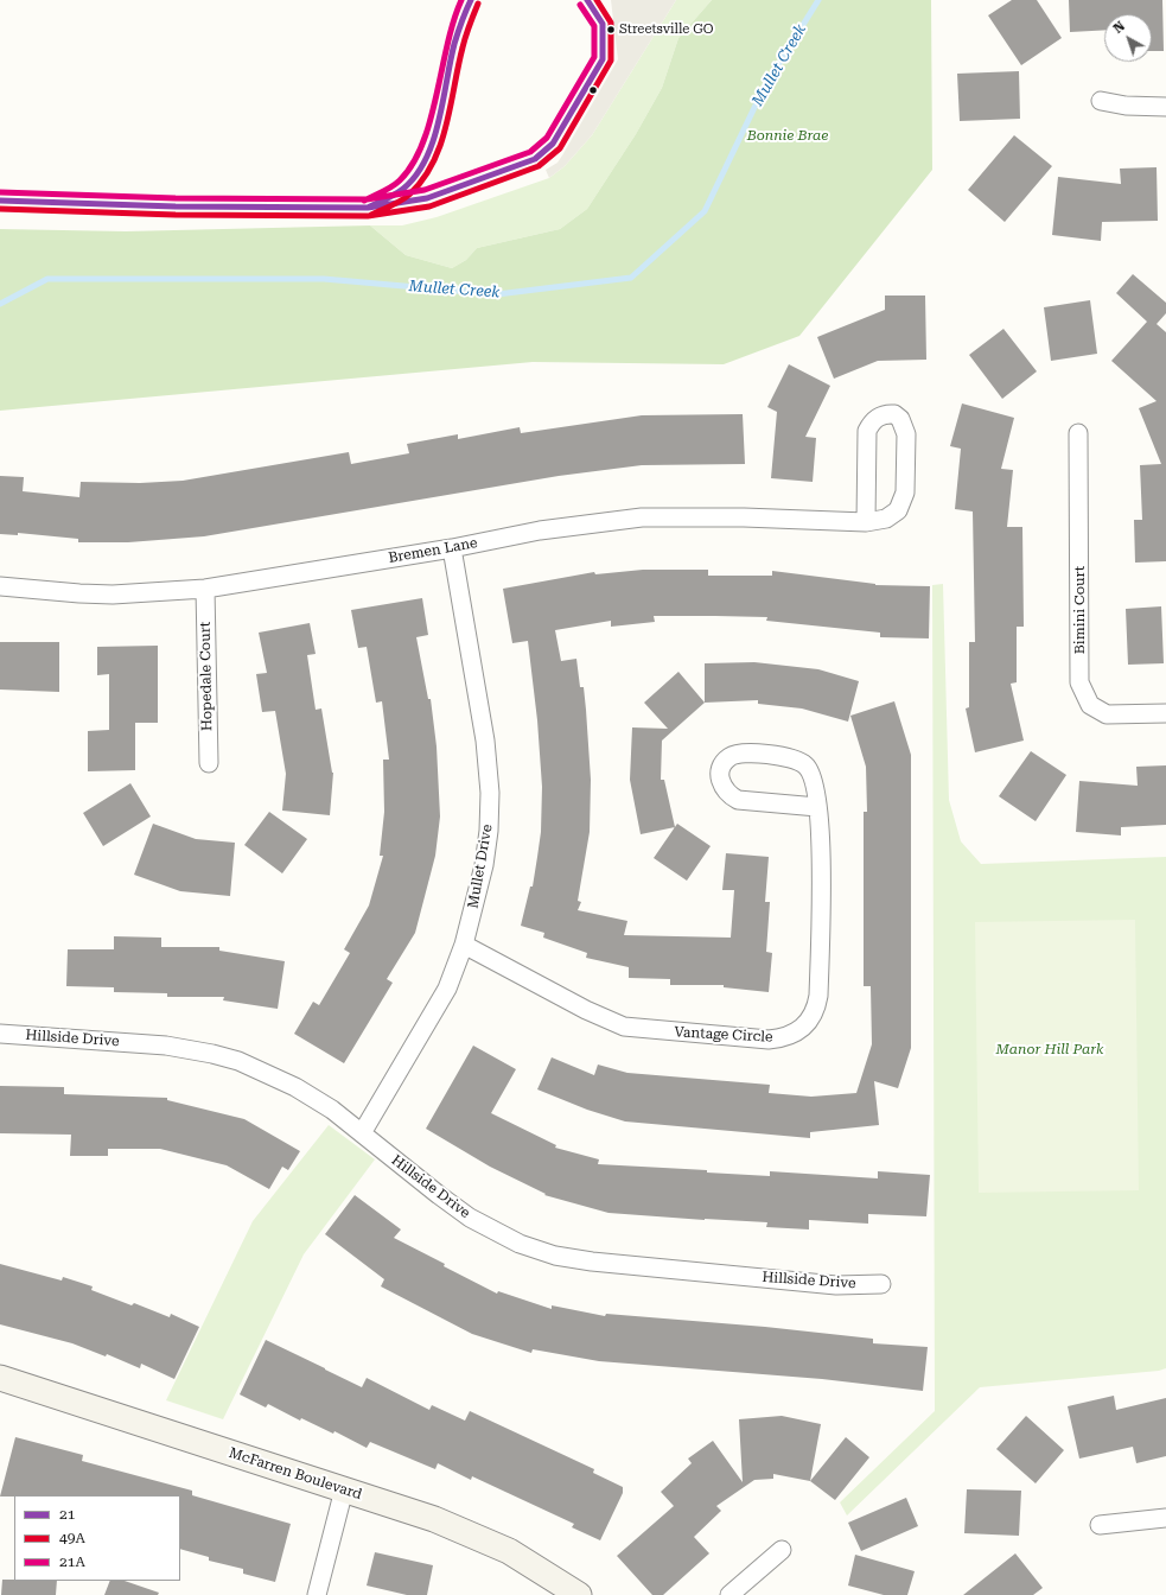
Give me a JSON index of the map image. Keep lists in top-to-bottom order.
{
  "streets": {
    "street": [
      "Bremen Lane",
      "Bimini Court",
      "Hopedale Court",
      "Mullet Drive",
      "Vantage Circle",
      "Hillside Drive",
      "McFarren Boulevard"
    ]
  },
  "crossings": [
    ["Bremen Lane", "Hopedale Court"],
    ["Bremen Lane", "Mullet Drive"],
    ["Mullet Drive", "Vantage Circle"],
    ["Mullet Drive", "Hillside Drive"]
  ],
  "water": ["Mullet Creek"],
  "parks": ["Bonnie Brae", "Manor Hill Park"],
  "places": ["Streetsville GO"],
  "lines": ["transit line 21", "transit line 49A", "transit line 21A"],
  "legend": ["21", "49A", "21A"],
  "north": "top left"
}
